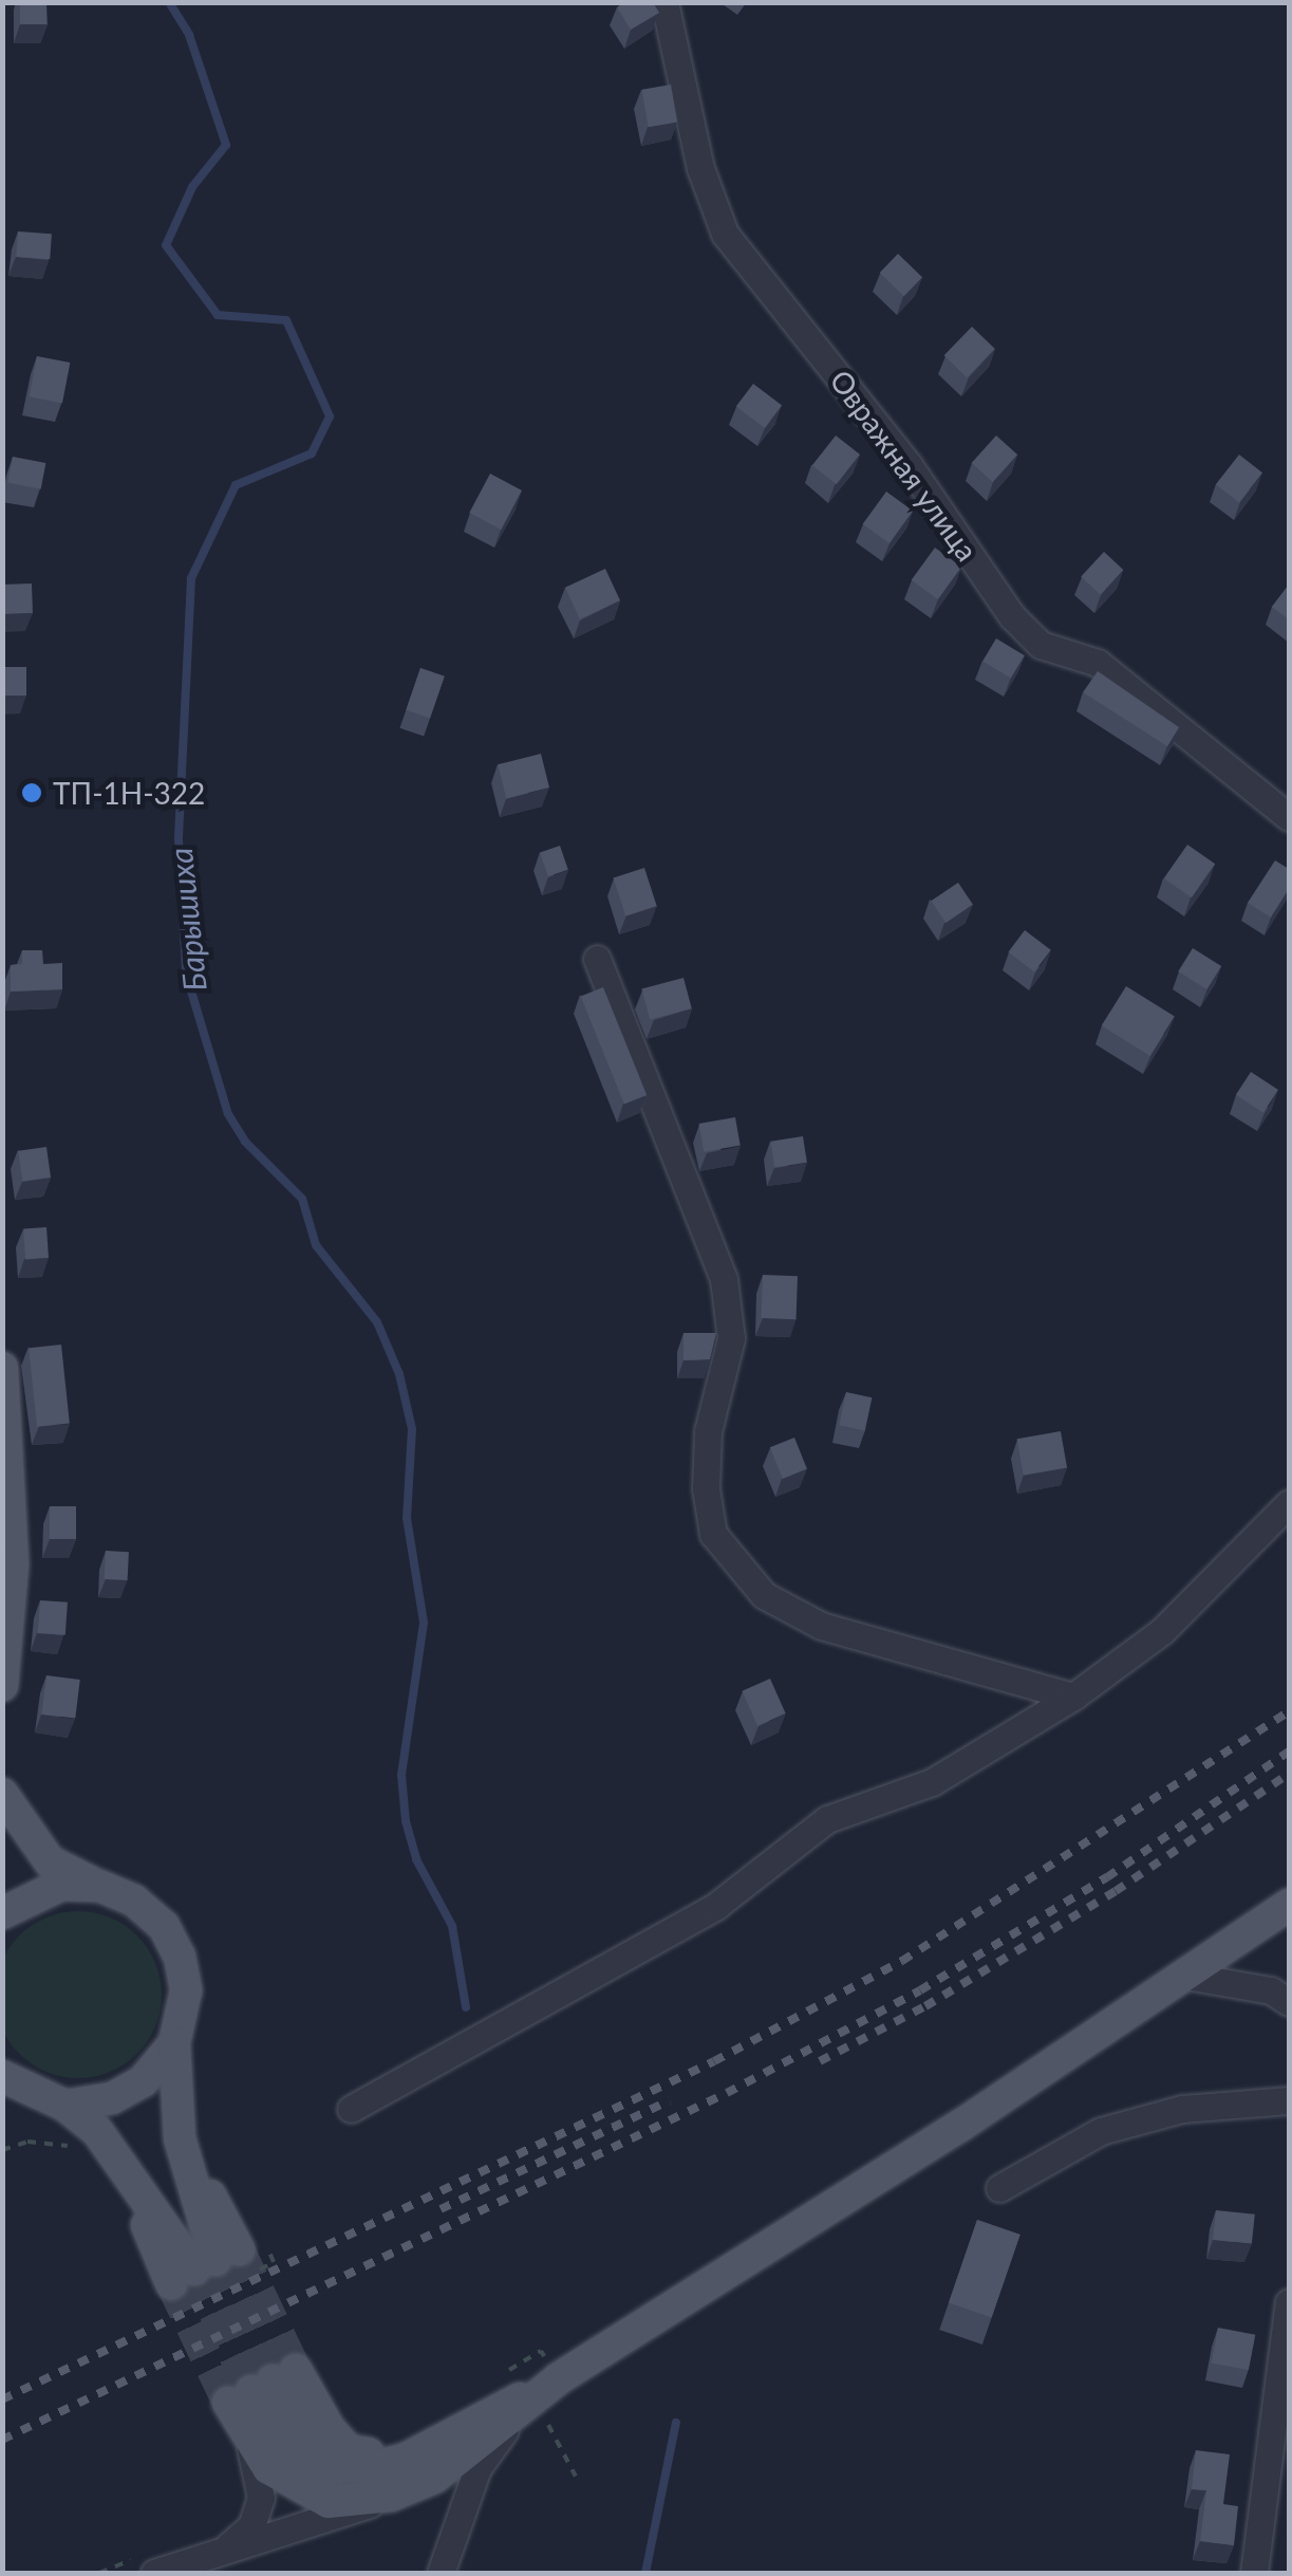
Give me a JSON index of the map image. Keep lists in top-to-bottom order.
{
  "streets": {
    "street": ["Овражная улица"]
  },
  "water": ["Барышиха"],
  "places": ["ТП-1Н-322"]
}
